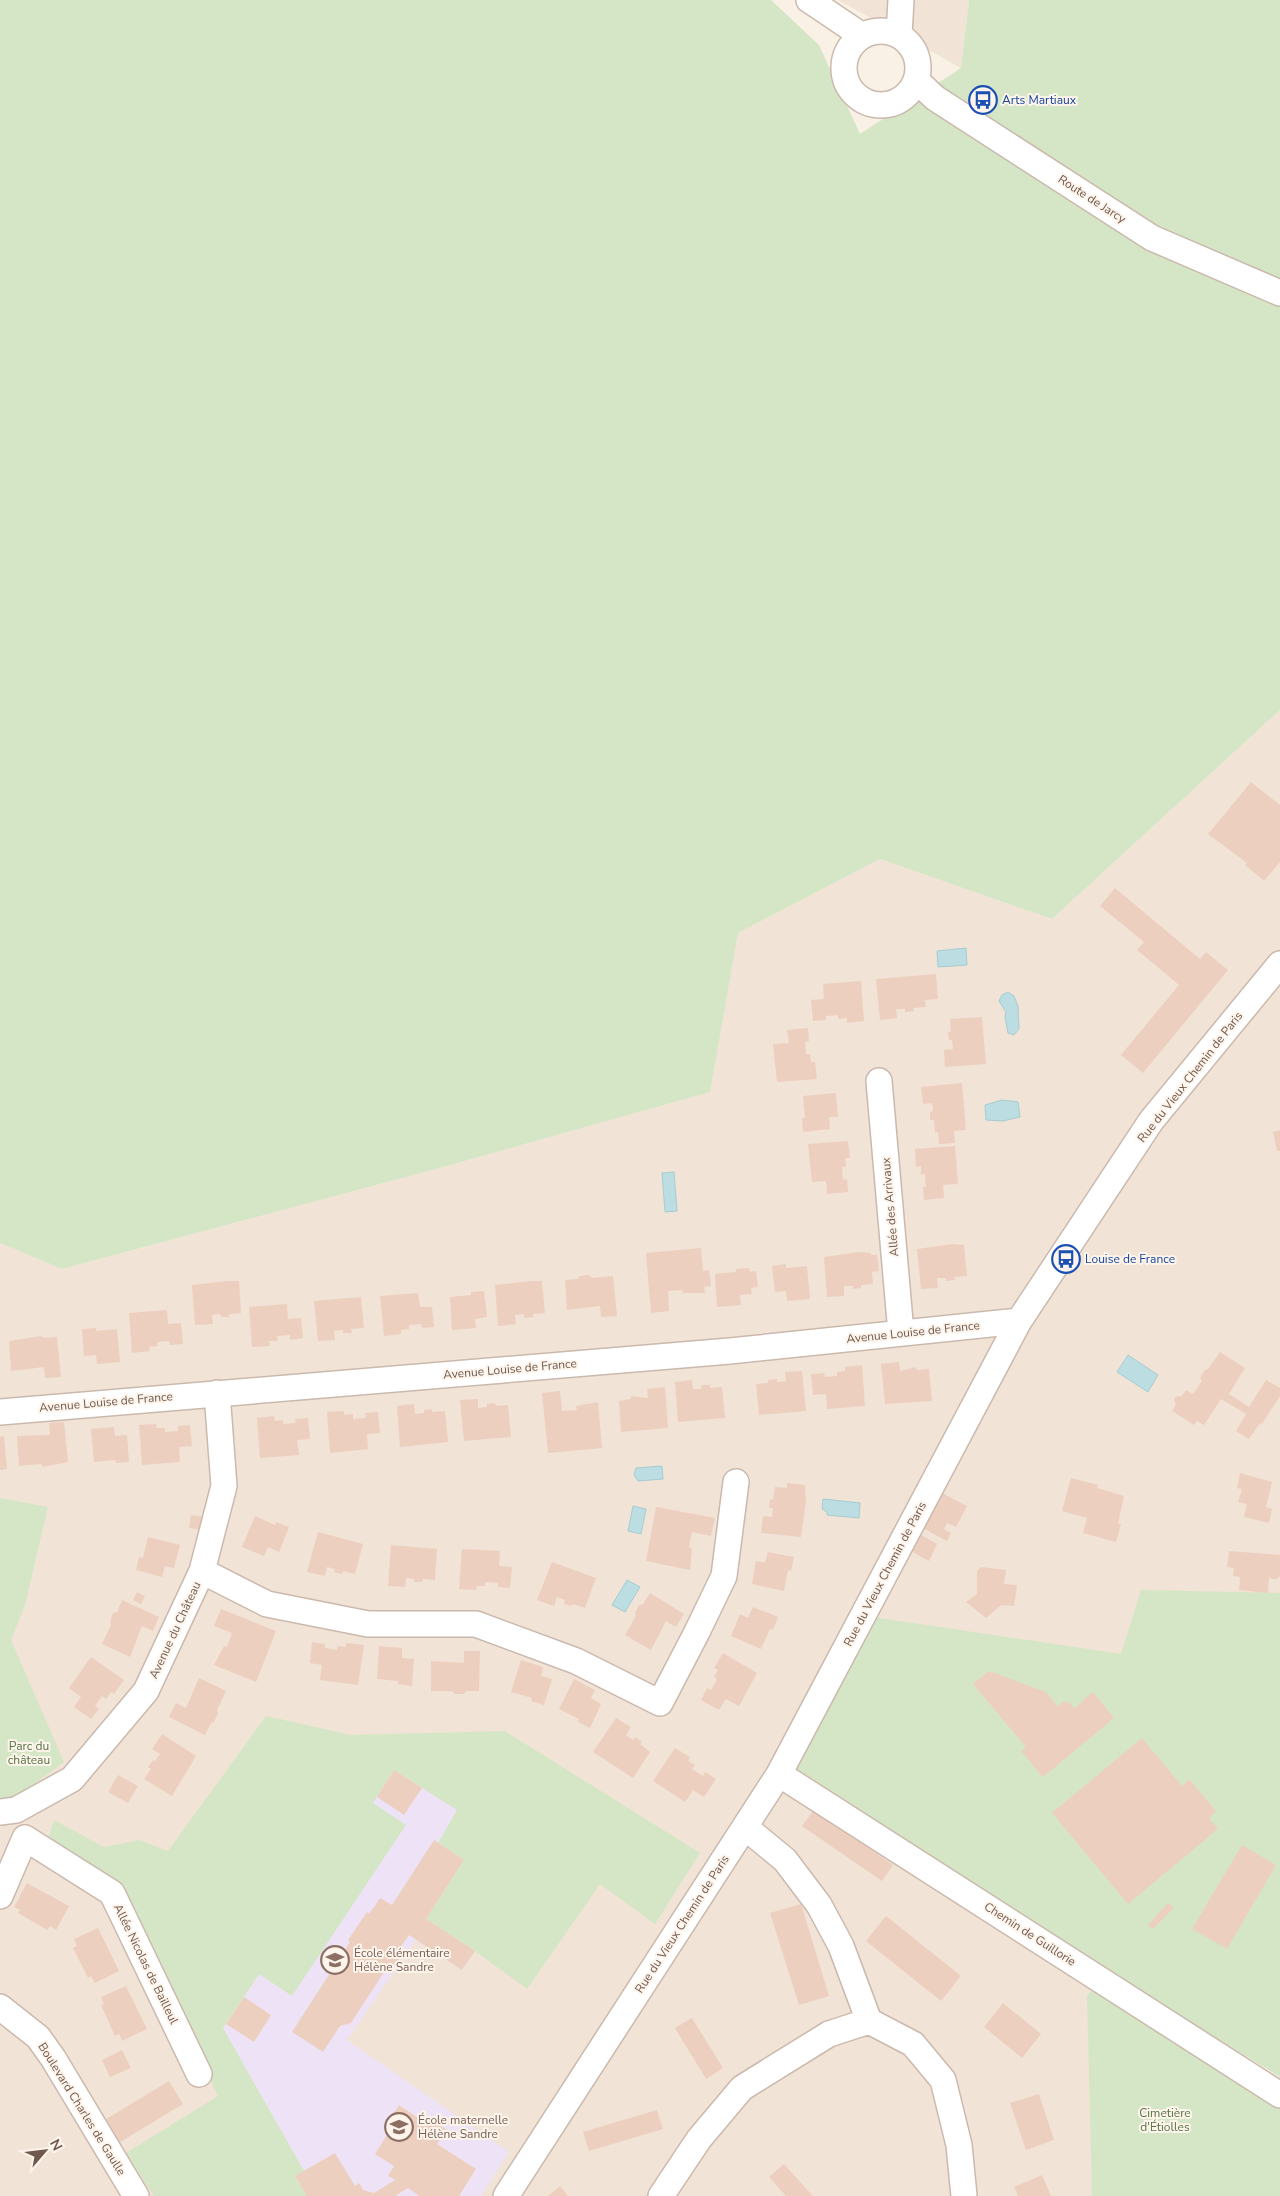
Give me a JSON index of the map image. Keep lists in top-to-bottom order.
{
  "streets": {
    "street": [
      "Route de Jarcy",
      "Rue du Vieux Chemin de Paris",
      "Allée des Arrivaux",
      "Avenue Louise de France",
      "Avenue du Château",
      "Chemin de Guillorie",
      "Allée Nicolas de Bailleul",
      "Boulevard Charles de Gaulle"
    ]
  },
  "crossings": [
    ["Rue du Vieux Chemin de Paris", "Avenue Louise de France"],
    ["Rue du Vieux Chemin de Paris", "Chemin de Guillorie"],
    ["Allée des Arrivaux", "Avenue Louise de France"],
    ["Avenue Louise de France", "Avenue du Château"],
    ["Avenue du Château", "Allée Nicolas de Bailleul"]
  ],
  "parks": ["Parc du château", "Cimetière d'Étiolles"],
  "places": {
    "bus stop": ["Arts Martiaux", "Louise de France"],
    "school or university": ["École élémentaire Hélène Sandre", "École maternelle Hélène Sandre"]
  },
  "north": "top right"
}
